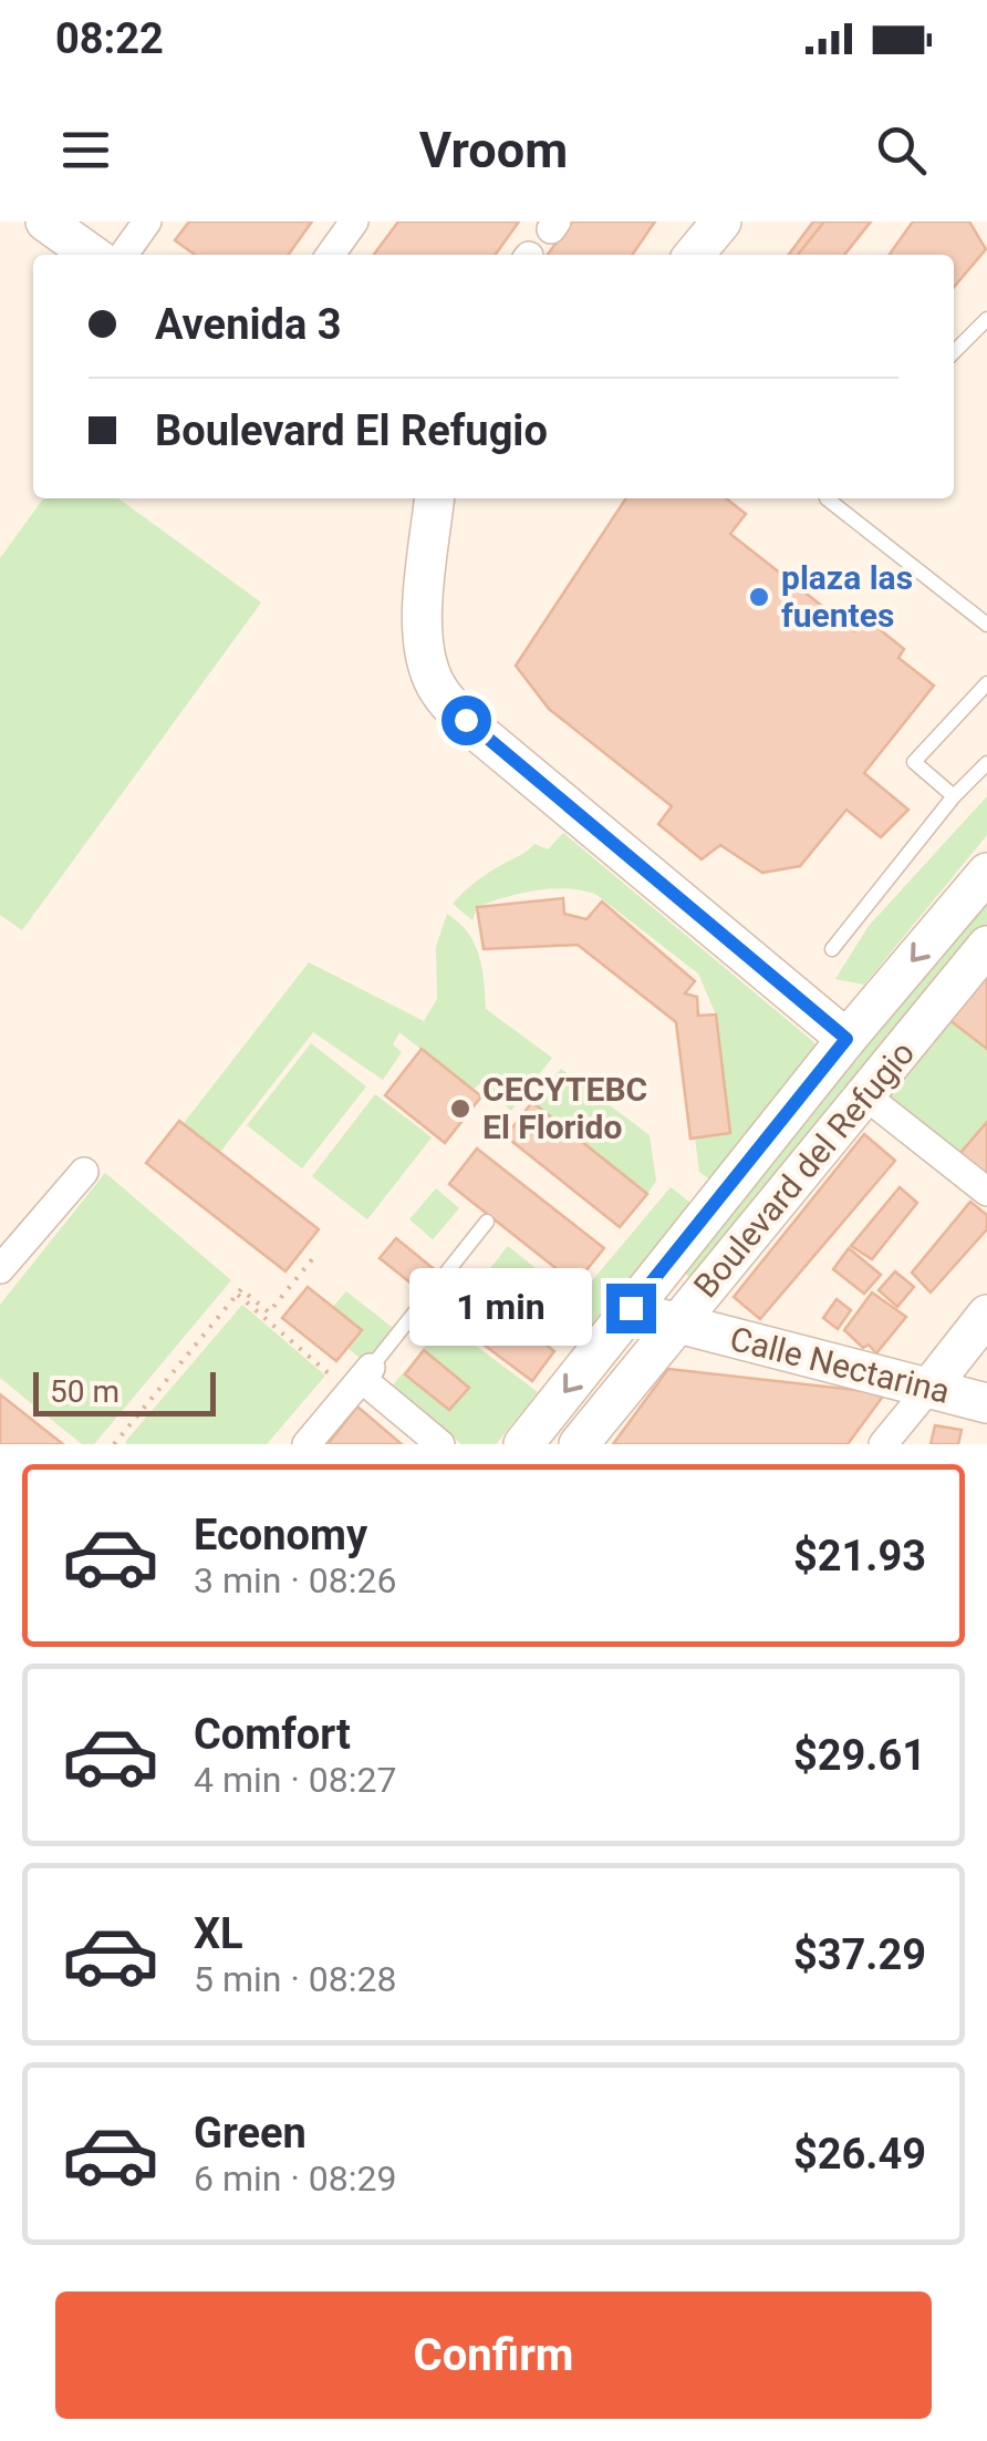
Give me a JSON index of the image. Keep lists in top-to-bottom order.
{
  "streets": {
    "main road": ["Boulevard del Refugio", "Calle Nectarina"]
  },
  "crossings": [
    ["Boulevard del Refugio", "Calle Nectarina"]
  ],
  "places": ["plaza las fuentes", "CECYTEBC El Florido"],
  "scale_bar": "50 m",
  "page": {
    "status": "08:22",
    "header": "Vroom",
    "banner": ["Avenida 3", "Boulevard El Refugio"],
    "bubble": "1 min",
    "scale": "50 m",
    "list": [
      {
        "name": "Economy",
        "note": "3 min · 08:26",
        "value": "$21.93"
      },
      {
        "name": "Comfort",
        "note": "4 min · 08:27",
        "value": "$29.61"
      },
      {
        "name": "XL",
        "note": "5 min · 08:28",
        "value": "$37.29"
      },
      {
        "name": "Green",
        "note": "6 min · 08:29",
        "value": "$26.49"
      }
    ],
    "buttons": "Confirm"
  }
}
